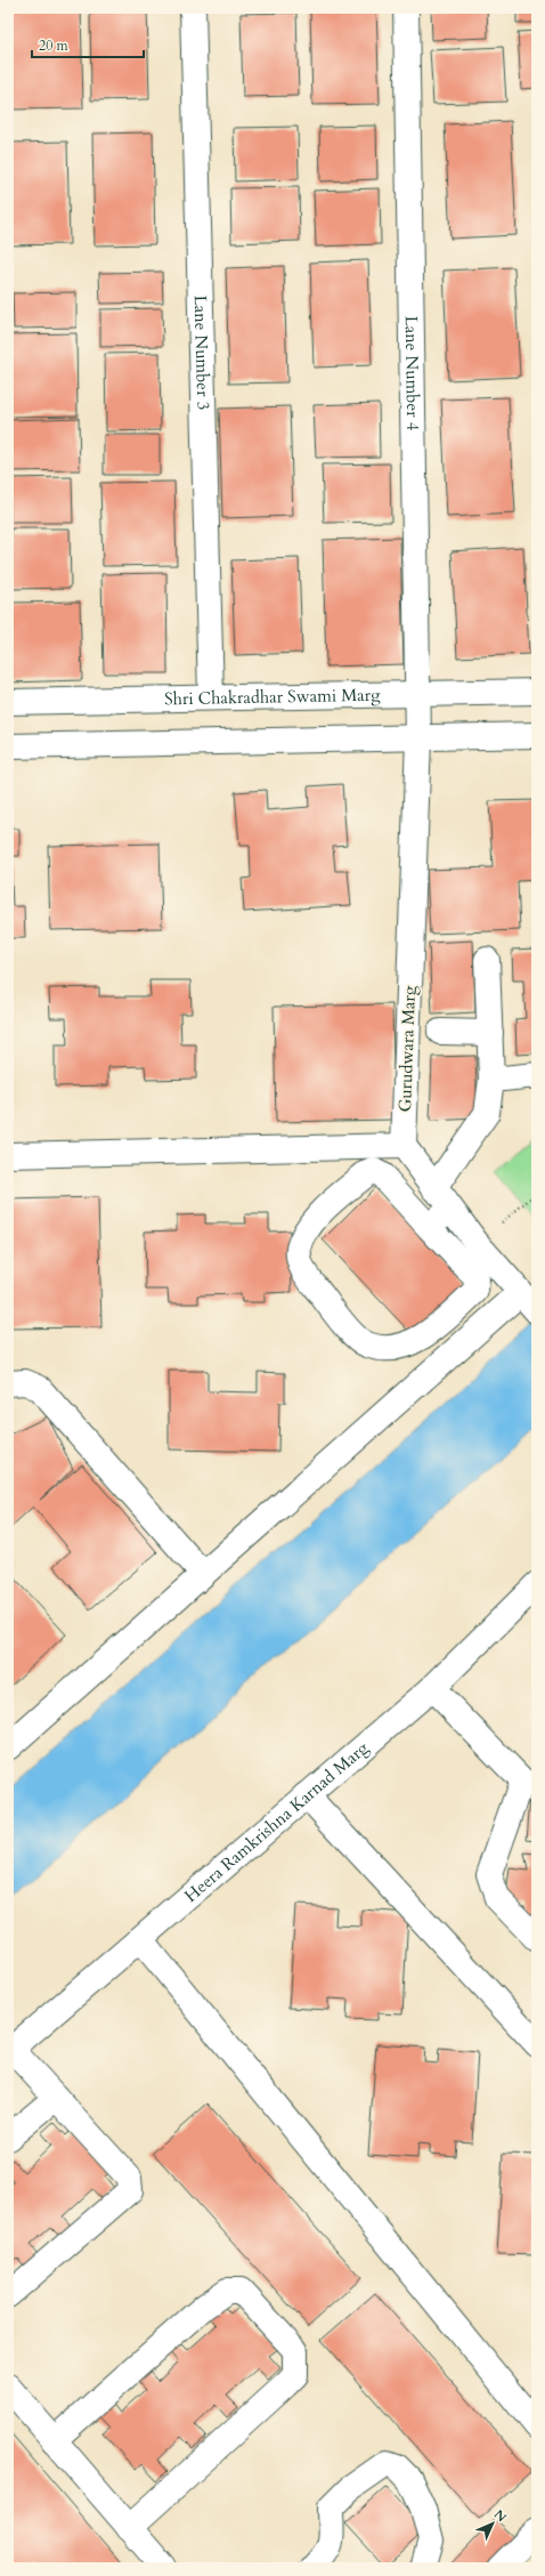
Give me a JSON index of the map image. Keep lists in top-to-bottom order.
{
  "streets": {
    "street": [
      "Lane Number 3",
      "Lane Number 4",
      "Shri Chakradhar Swami Marg",
      "Gurudwara Marg",
      "Heera Ramkrishna Karnad Marg"
    ]
  },
  "crossings": [
    ["Lane Number 3", "Shri Chakradhar Swami Marg"],
    ["Lane Number 4", "Shri Chakradhar Swami Marg"],
    ["Lane Number 4", "Gurudwara Marg"]
  ],
  "scale_bar": "20 m",
  "north": "top right"
}
